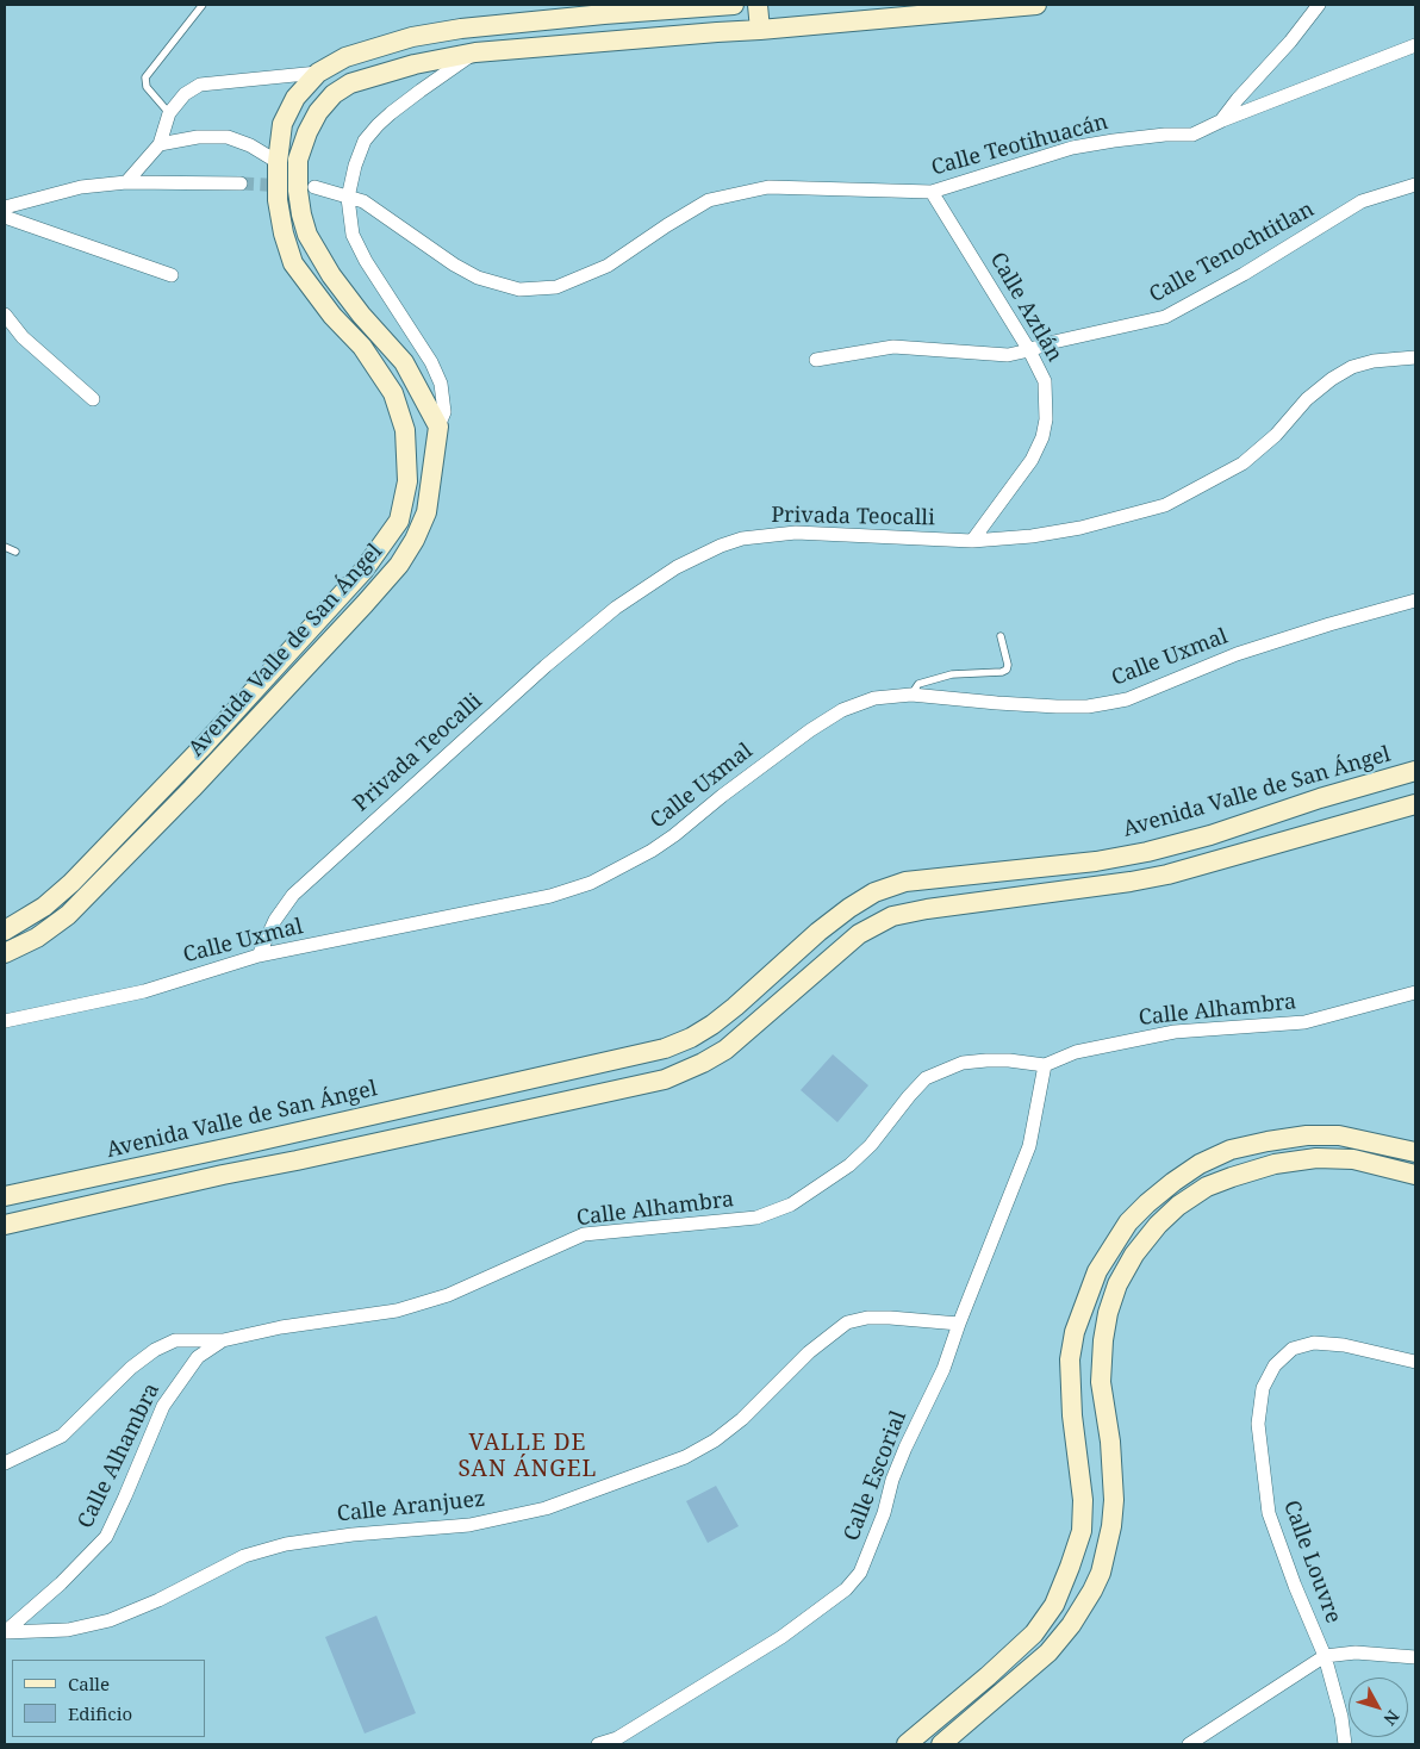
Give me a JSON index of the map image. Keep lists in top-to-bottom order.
{
  "streets": {
    "street": [
      "Calle Teotihuacán",
      "Calle Tenochtitlan",
      "Calle Aztlán",
      "Privada Teocalli",
      "Avenida Valle de San Ángel",
      "Calle Uxmal",
      "Calle Alhambra",
      "Calle Escorial",
      "Calle Aranjuez",
      "Calle Louvre"
    ]
  },
  "crossings": [
    ["Calle Teotihuacán", "Calle Aztlán"],
    ["Calle Tenochtitlan", "Calle Aztlán"],
    ["Calle Aztlán", "Privada Teocalli"],
    ["Privada Teocalli", "Calle Uxmal"],
    ["Calle Alhambra", "Calle Escorial"],
    ["Calle Alhambra", "Calle Aranjuez"],
    ["Calle Escorial", "Calle Aranjuez"]
  ],
  "districts": ["VALLE DE SAN ÁNGEL"],
  "legend": ["Calle", "Edificio"],
  "north": "bottom right"
}
